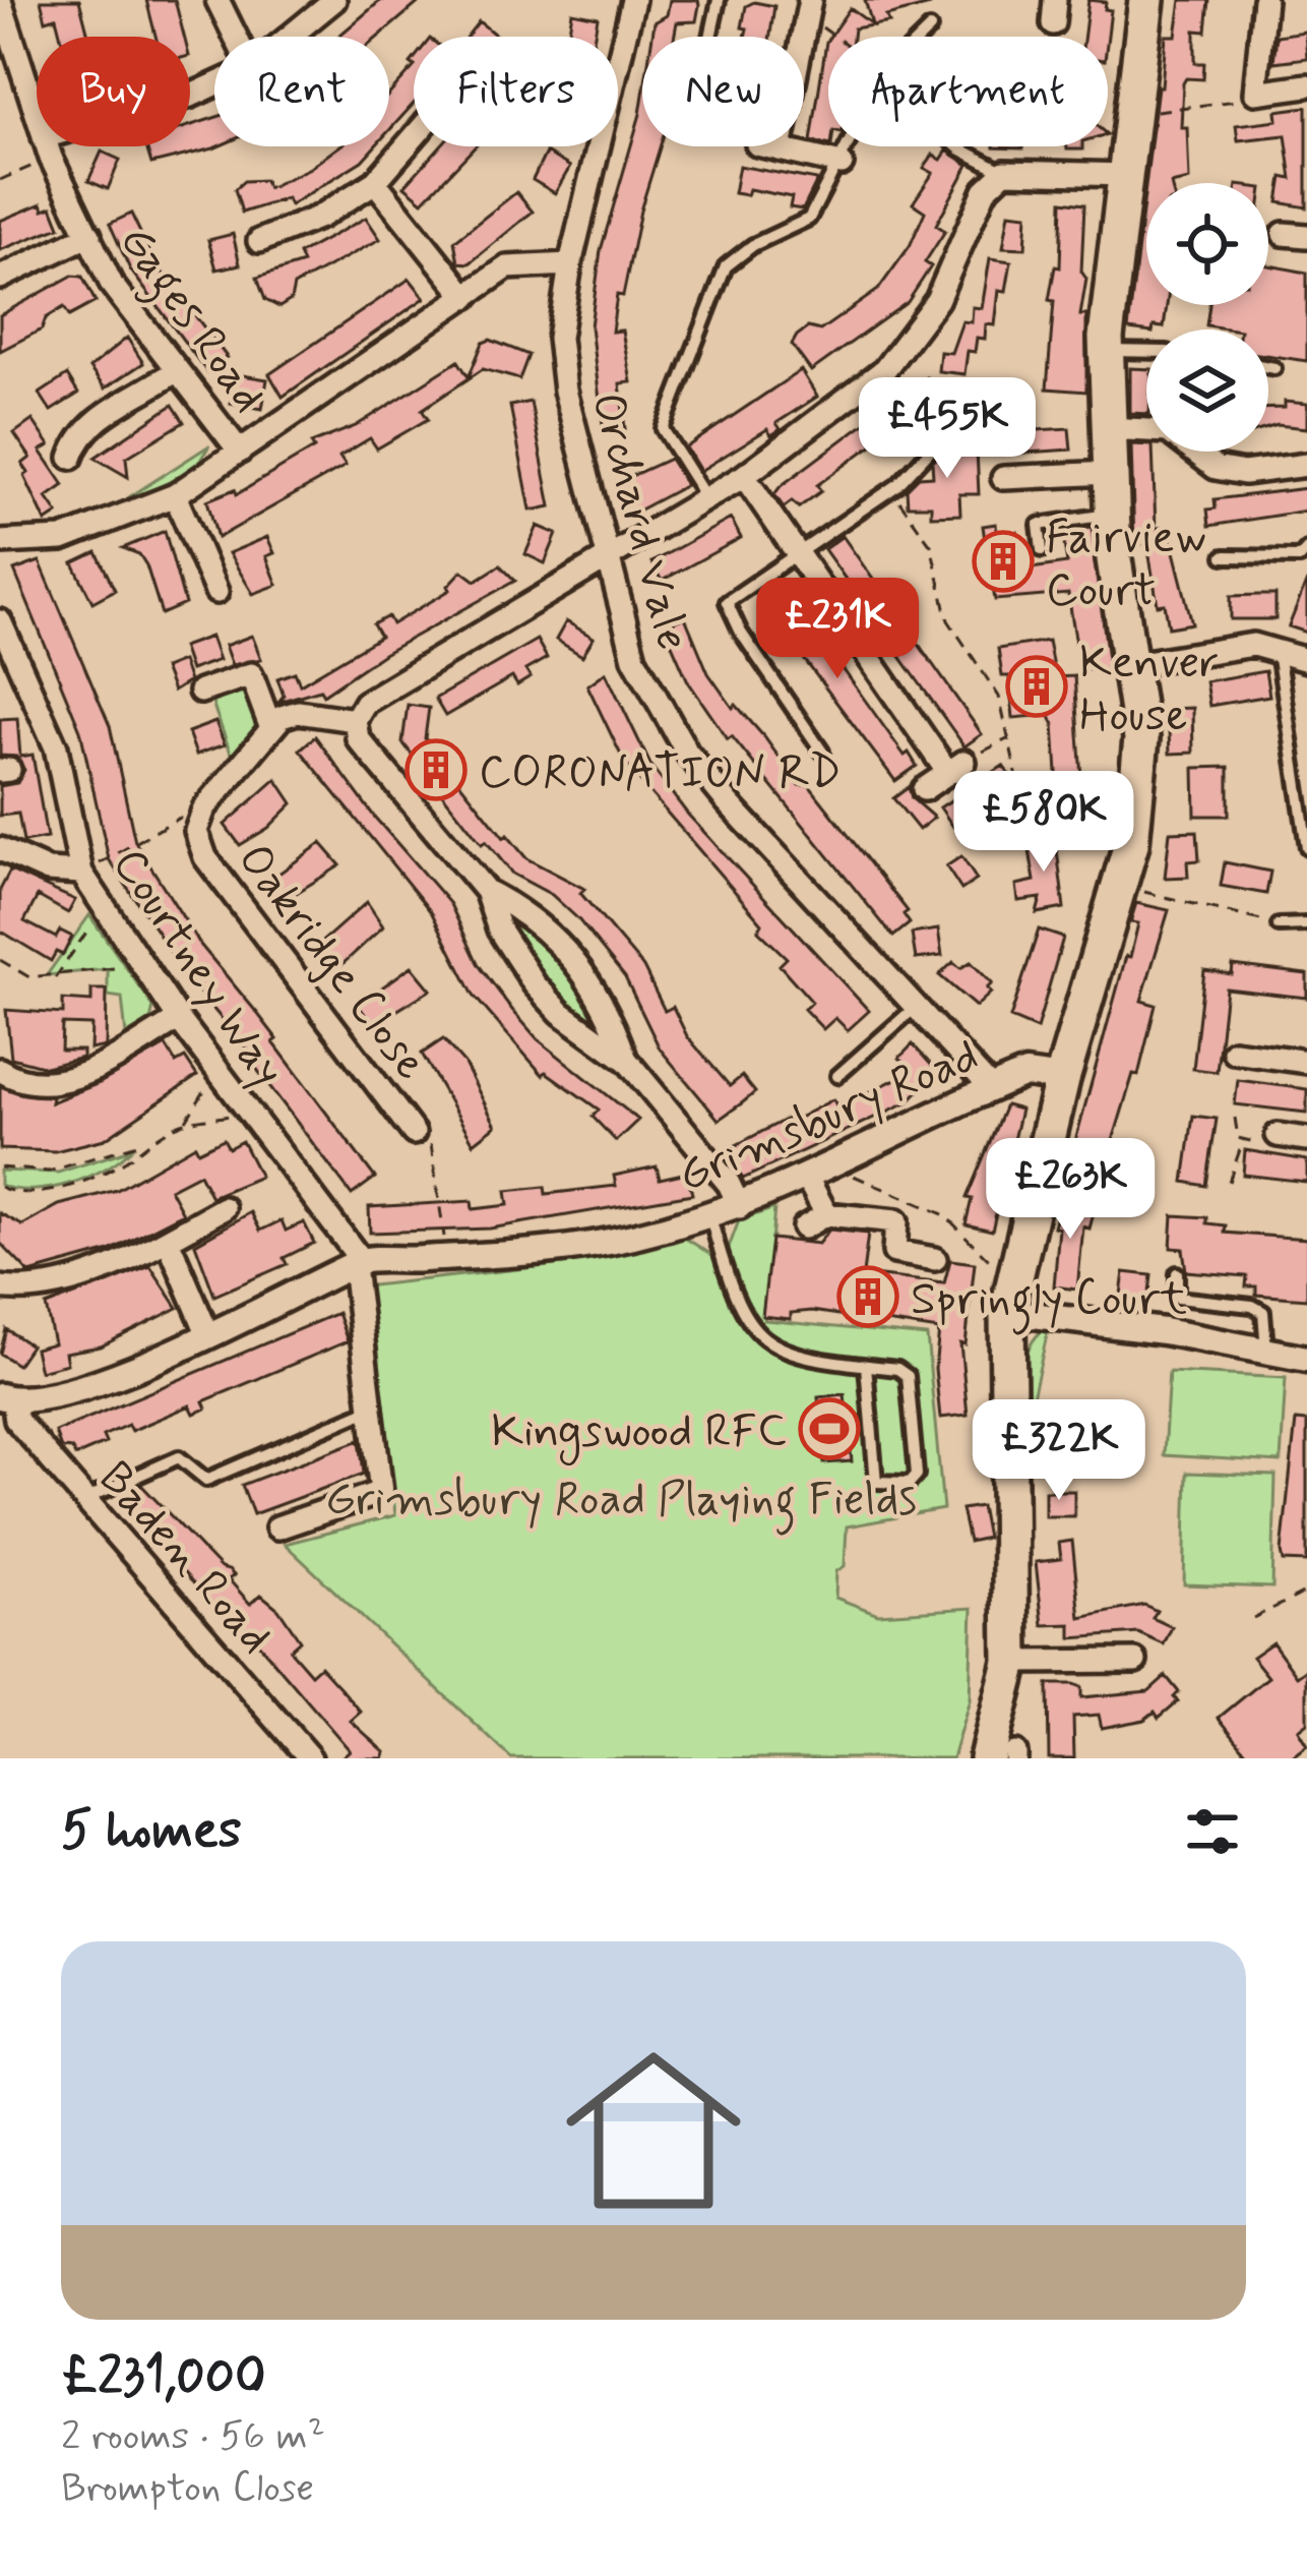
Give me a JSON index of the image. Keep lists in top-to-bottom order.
{
  "streets": {
    "street": [
      "Gages Road",
      "Orchard Vale",
      "Oakridge Close",
      "Courtney Way",
      "Grimsbury Road",
      "Baden Road"
    ]
  },
  "crossings": [
    ["Gages Road", "Orchard Vale"],
    ["Orchard Vale", "Grimsbury Road"],
    ["Courtney Way", "Grimsbury Road"],
    ["Grimsbury Road", "Baden Road"]
  ],
  "parks": ["Grimsbury Road Playing Fields"],
  "places": {
    "building": [
      "Fairview Court",
      "Kenver House",
      "CORONATION RD",
      "Springly Court"
    ],
    "sports": ["Kingswood RFC"]
  },
  "page": {
    "chip": [
      "Buy",
      "Rent",
      "Filters",
      "New",
      "Apartment"
    ],
    "price": [
      "£455K",
      "£231K",
      "£580K",
      "£263K",
      "£322K"
    ],
    "heading": "5 homes",
    "list": [
      {
        "name": "£231,000",
        "note": "2 rooms · 56 m² · Brompton Close"
      }
    ]
  }
}
